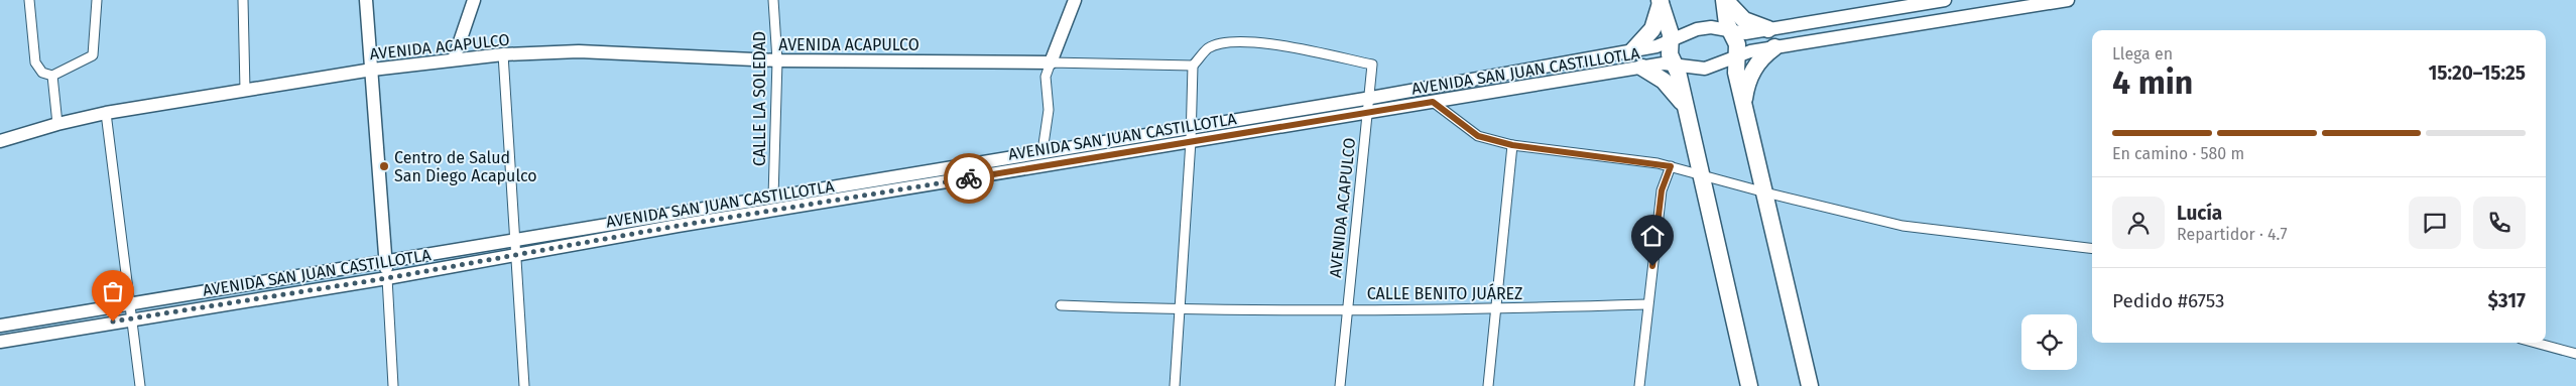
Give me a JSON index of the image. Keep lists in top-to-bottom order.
{
  "streets": {
    "main road": ["AVENIDA ACAPULCO", "AVENIDA SAN JUAN CASTILLOTLA"],
    "street": ["CALLE LA SOLEDAD", "CALLE BENITO JUÁREZ"]
  },
  "crossings": [
    ["AVENIDA ACAPULCO", "AVENIDA SAN JUAN CASTILLOTLA"],
    ["AVENIDA ACAPULCO", "CALLE LA SOLEDAD"],
    ["AVENIDA ACAPULCO", "CALLE BENITO JUÁREZ"],
    ["AVENIDA SAN JUAN CASTILLOTLA", "CALLE LA SOLEDAD"]
  ],
  "places": ["Centro de Salud San Diego Acapulco"],
  "page": {
    "heading": ["4 min", "Llega en", "15:20–15:25"],
    "panel": [
      "Lucía",
      "Repartidor · 4.7",
      "Pedido #6753",
      "$317"
    ],
    "bar": "En camino · 580 m"
  }
}
